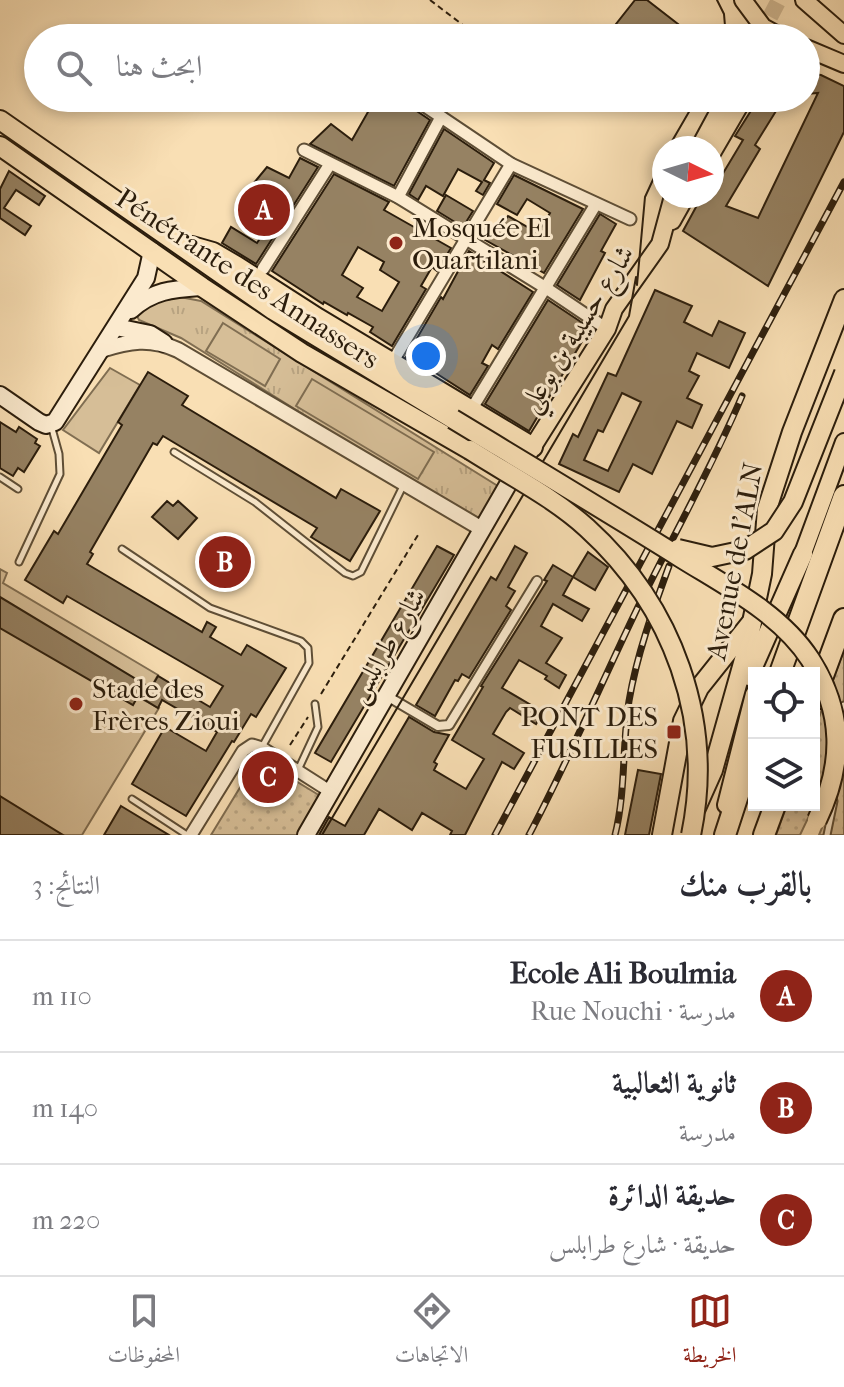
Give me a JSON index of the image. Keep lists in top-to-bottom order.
{
  "streets": {
    "highway": ["Pénétrante des Annassers", "Avenue de l'ALN"],
    "main road": ["شارع حسيبة بن بوعلي", "شارع طرابلس"]
  },
  "crossings": [
    ["شارع حسيبة بن بوعلي", "شارع طرابلس"]
  ],
  "places": {
    "other": ["Mosquée El Ouartilani", "Stade des Frères Zioui"],
    "transit": ["PONT DES FUSILLES"]
  },
  "north": "right",
  "page": {
    "search": "ابحث هنا",
    "pins": ["A", "B", "C"],
    "heading": ["بالقرب منك", "النتائج: 3"],
    "list": [
      {
        "mark": "A",
        "name": "Ecole Ali Boulmia",
        "note": "مدرسة · Rue Nouchi",
        "value": "110 m"
      },
      {
        "mark": "B",
        "name": "ثانوية الثعالبية",
        "note": "مدرسة",
        "value": "140 m"
      },
      {
        "mark": "C",
        "name": "حديقة الدائرة",
        "note": "حديقة · شارع طرابلس",
        "value": "220 m"
      }
    ],
    "nav": ["الخريطة", "الاتجاهات", "المحفوظات"]
  }
}
